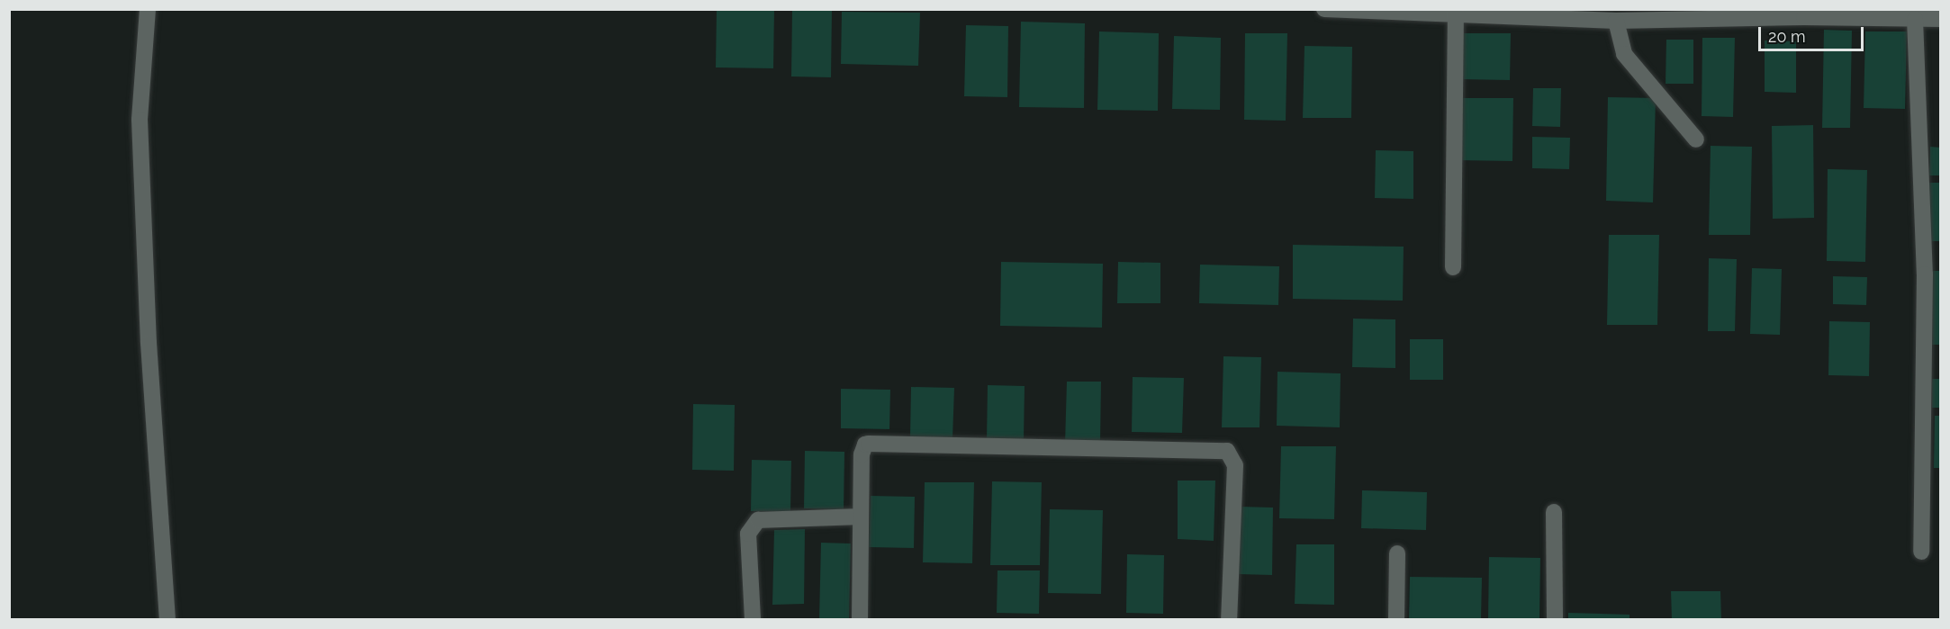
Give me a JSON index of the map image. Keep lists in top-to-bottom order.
{
  "scale_bar": "20 m"
}
